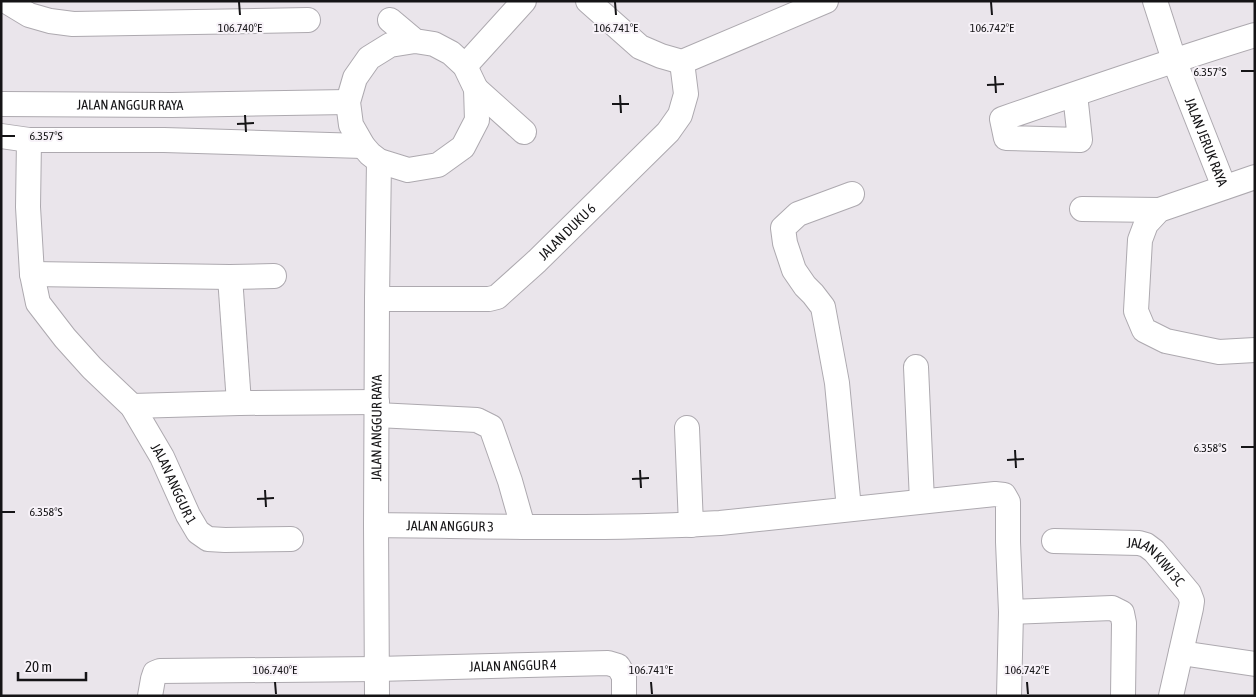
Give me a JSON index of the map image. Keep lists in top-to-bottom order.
{
  "streets": {
    "street": [
      "JALAN ANGGUR RAYA",
      "JALAN JERUK RAYA",
      "JALAN DUKU 6",
      "JALAN ANGGUR 1",
      "JALAN ANGGUR 3",
      "JALAN KIWI 3C",
      "JALAN ANGGUR 4"
    ]
  },
  "crossings": [
    ["JALAN ANGGUR RAYA", "JALAN DUKU 6"],
    ["JALAN ANGGUR RAYA", "JALAN ANGGUR 1"],
    ["JALAN ANGGUR RAYA", "JALAN ANGGUR 3"],
    ["JALAN ANGGUR RAYA", "JALAN ANGGUR 4"]
  ],
  "scale_bar": "20 m",
  "coordinates": [
    "106.740°E",
    "106.741°E",
    "106.742°E",
    "6.357°S",
    "6.358°S"
  ]
}
